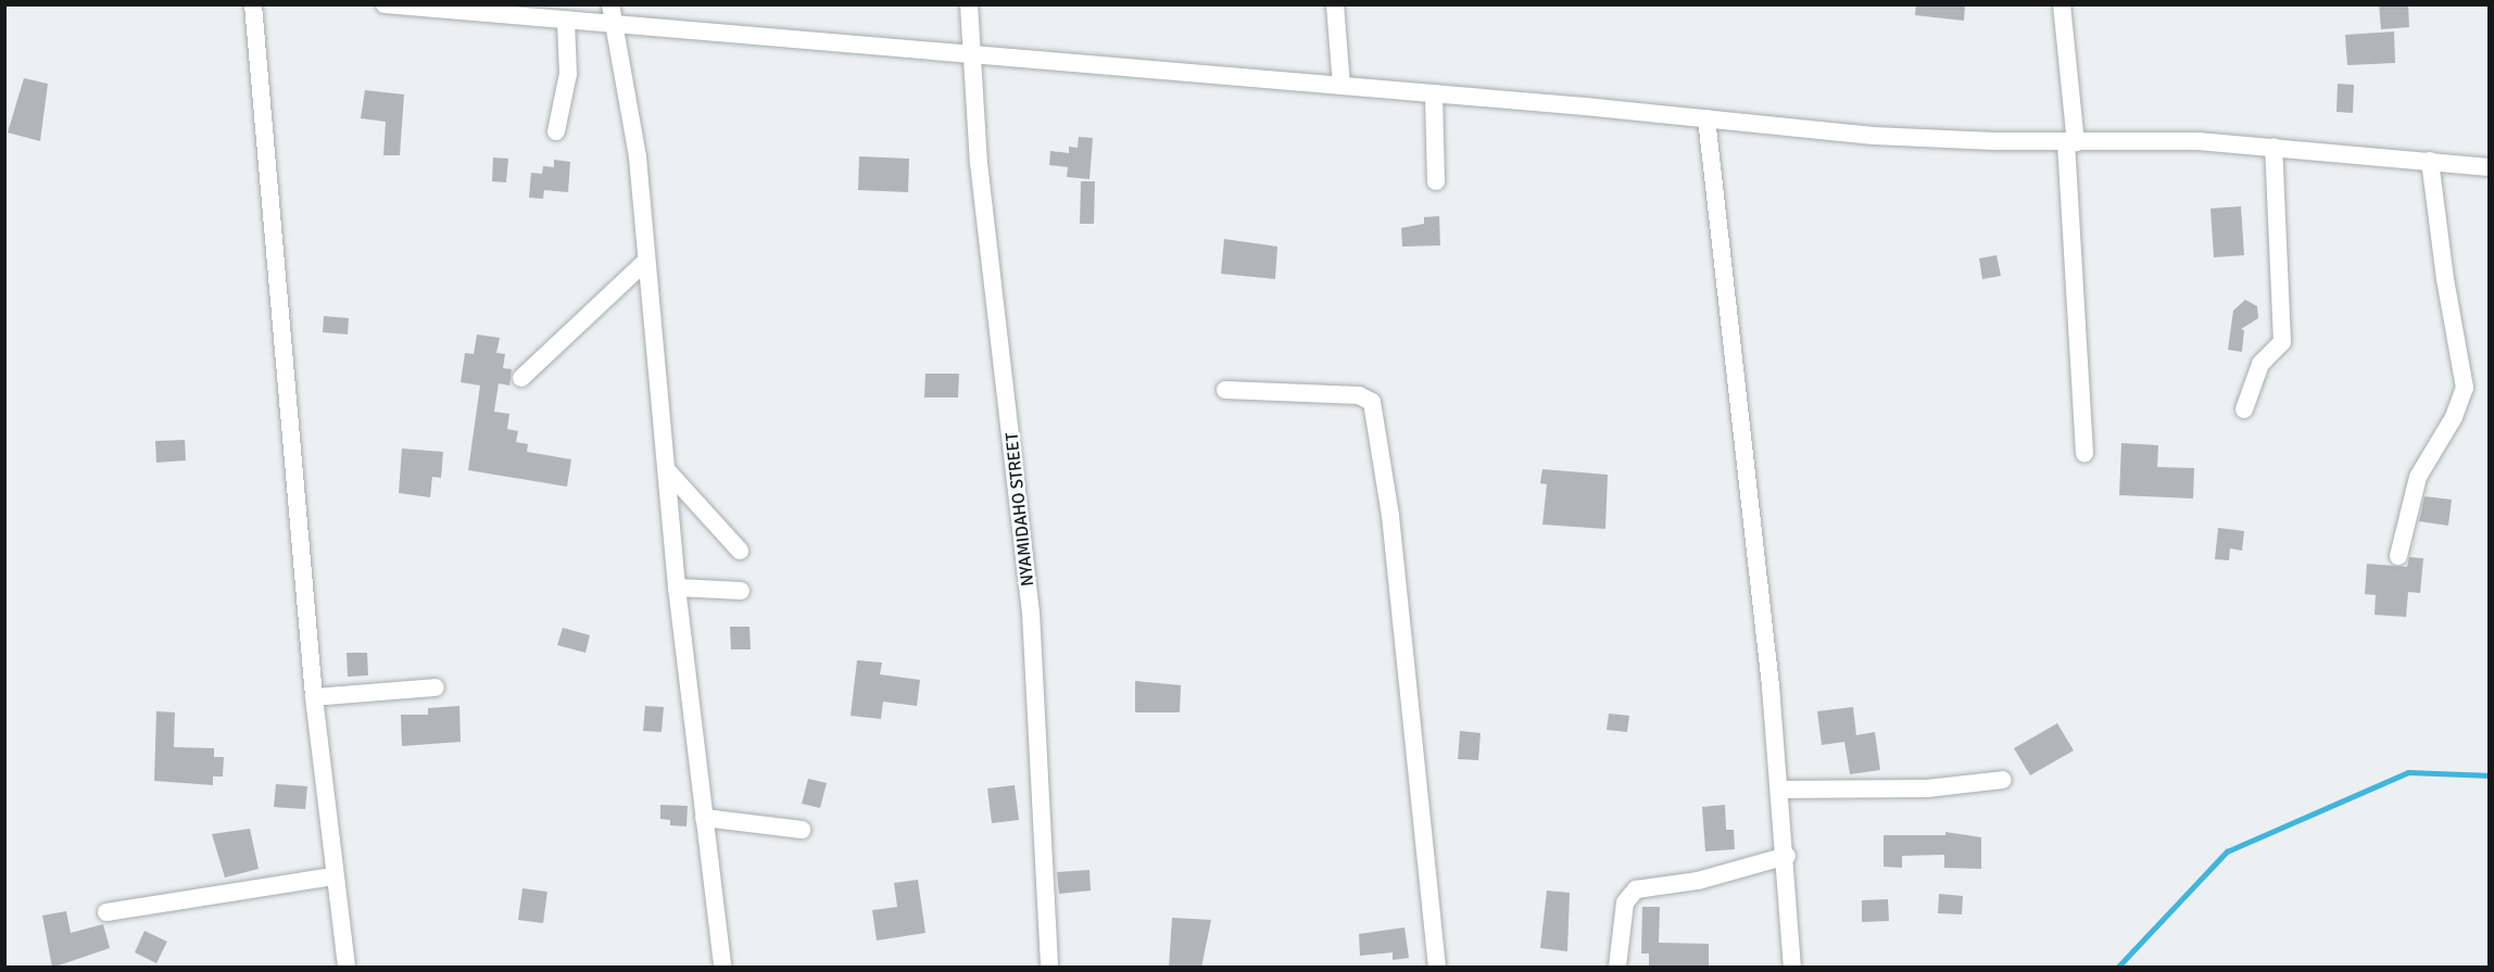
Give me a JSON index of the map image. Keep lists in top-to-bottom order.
{
  "streets": {
    "street": ["NYAMIDAHO STREET"]
  }
}
